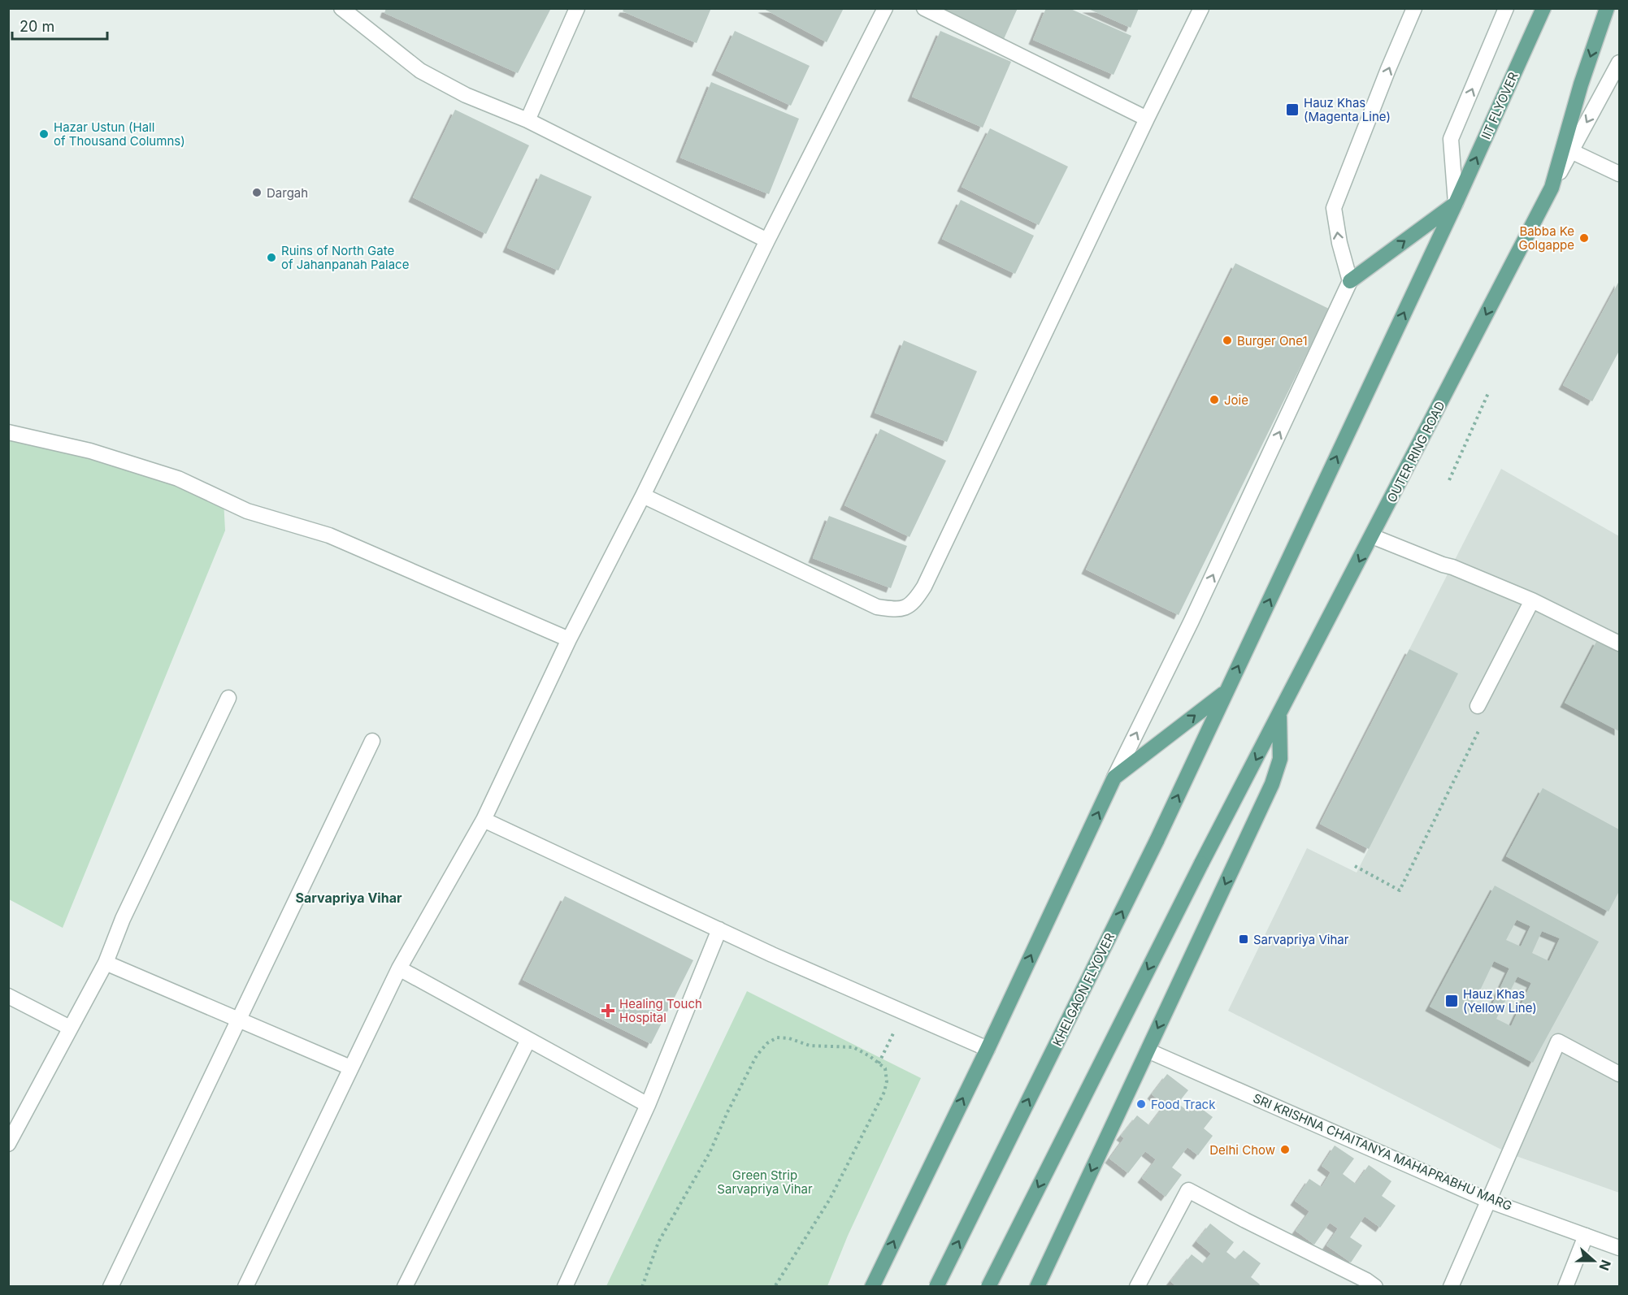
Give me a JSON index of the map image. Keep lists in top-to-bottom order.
{
  "streets": {
    "main road": ["IIT FLYOVER", "OUTER RING ROAD", "KHELGAON FLYOVER"],
    "street": ["SRI KRISHNA CHAITANYA MAHAPRABHU MARG"]
  },
  "districts": ["Sarvapriya Vihar"],
  "parks": ["Green Strip Sarvapriya Vihar"],
  "places": {
    "transit": ["Hauz Khas (Magenta Line)", "Sarvapriya Vihar", "Hauz Khas (Yellow Line)"],
    "other": [
      "Hazar Ustun (Hall of Thousand Columns)",
      "Dargah",
      "Babba Ke Golgappe",
      "Ruins of North Gate of Jahanpanah Palace",
      "Burger One1",
      "Joie",
      "Food Track",
      "Delhi Chow"
    ],
    "health": ["Healing Touch Hospital"]
  },
  "scale_bar": "20 m",
  "north": "right"
}
